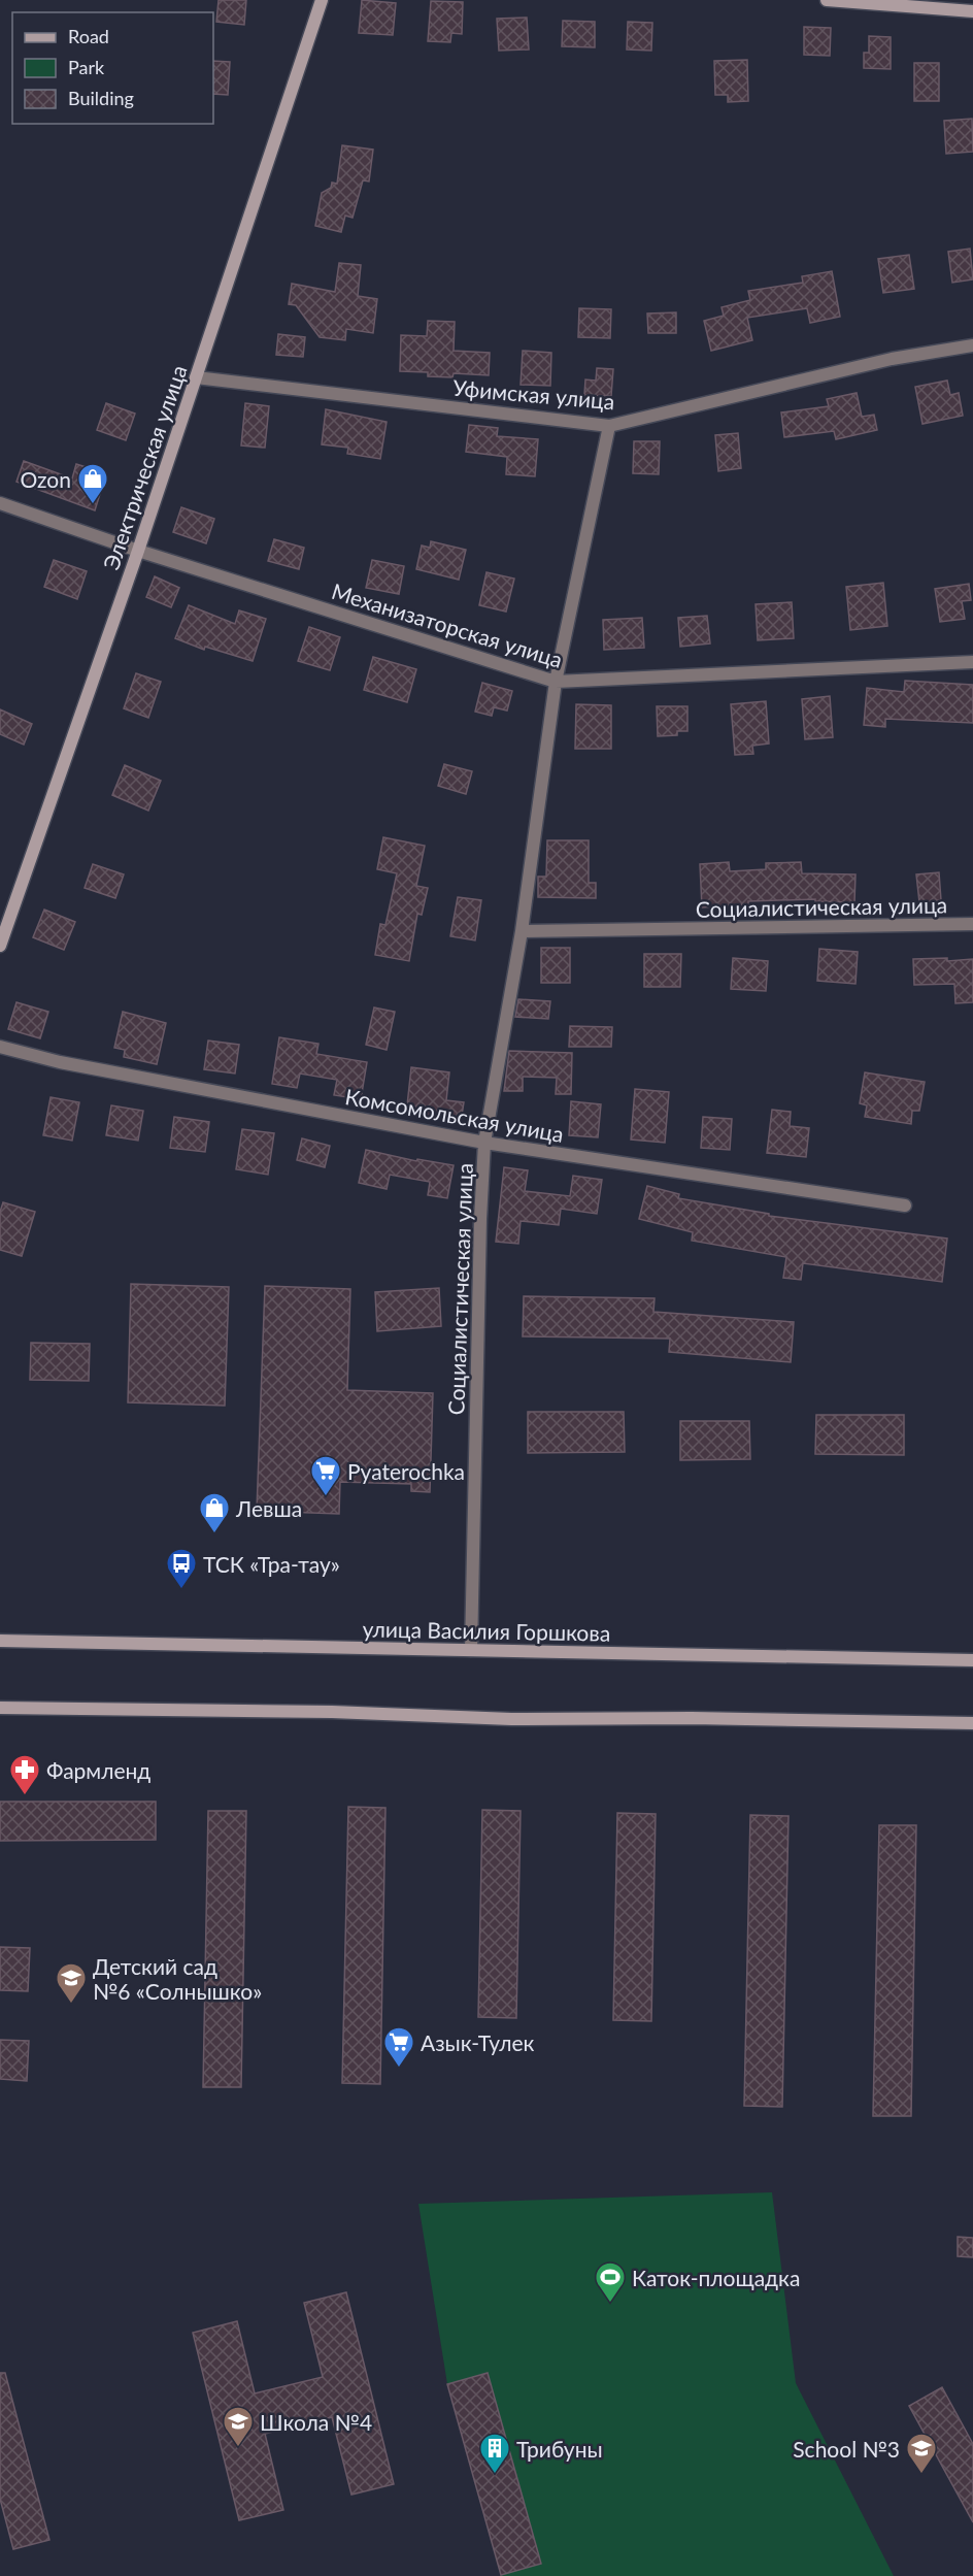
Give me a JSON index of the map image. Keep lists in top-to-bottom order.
{
  "streets": {
    "main road": ["Электрическая улица", "улица Василия Горшкова"],
    "street": [
      "Уфимская улица",
      "Механизаторская улица",
      "Социалистическая улица",
      "Комсомольская улица"
    ]
  },
  "crossings": [
    ["Уфимская улица", "Электрическая улица"],
    ["Уфимская улица", "Социалистическая улица"],
    ["Электрическая улица", "Механизаторская улица"],
    ["Механизаторская улица", "Социалистическая улица"],
    ["Социалистическая улица", "Комсомольская улица"],
    ["Социалистическая улица", "улица Василия Горшкова"]
  ],
  "places": {
    "shop": ["Ozon", "Левша"],
    "supermarket": ["Pyaterochka", "Азык-Тулек"],
    "bus stop": ["ТСК «Тра-тау»"],
    "pharmacy": ["Фармленд"],
    "school or university": ["Детский сад №6 «Солнышко»", "Школа №4", "School №3"],
    "sports": ["Каток-площадка"],
    "building": ["Трибуны"]
  },
  "legend": ["Road", "Park", "Building"]
}
